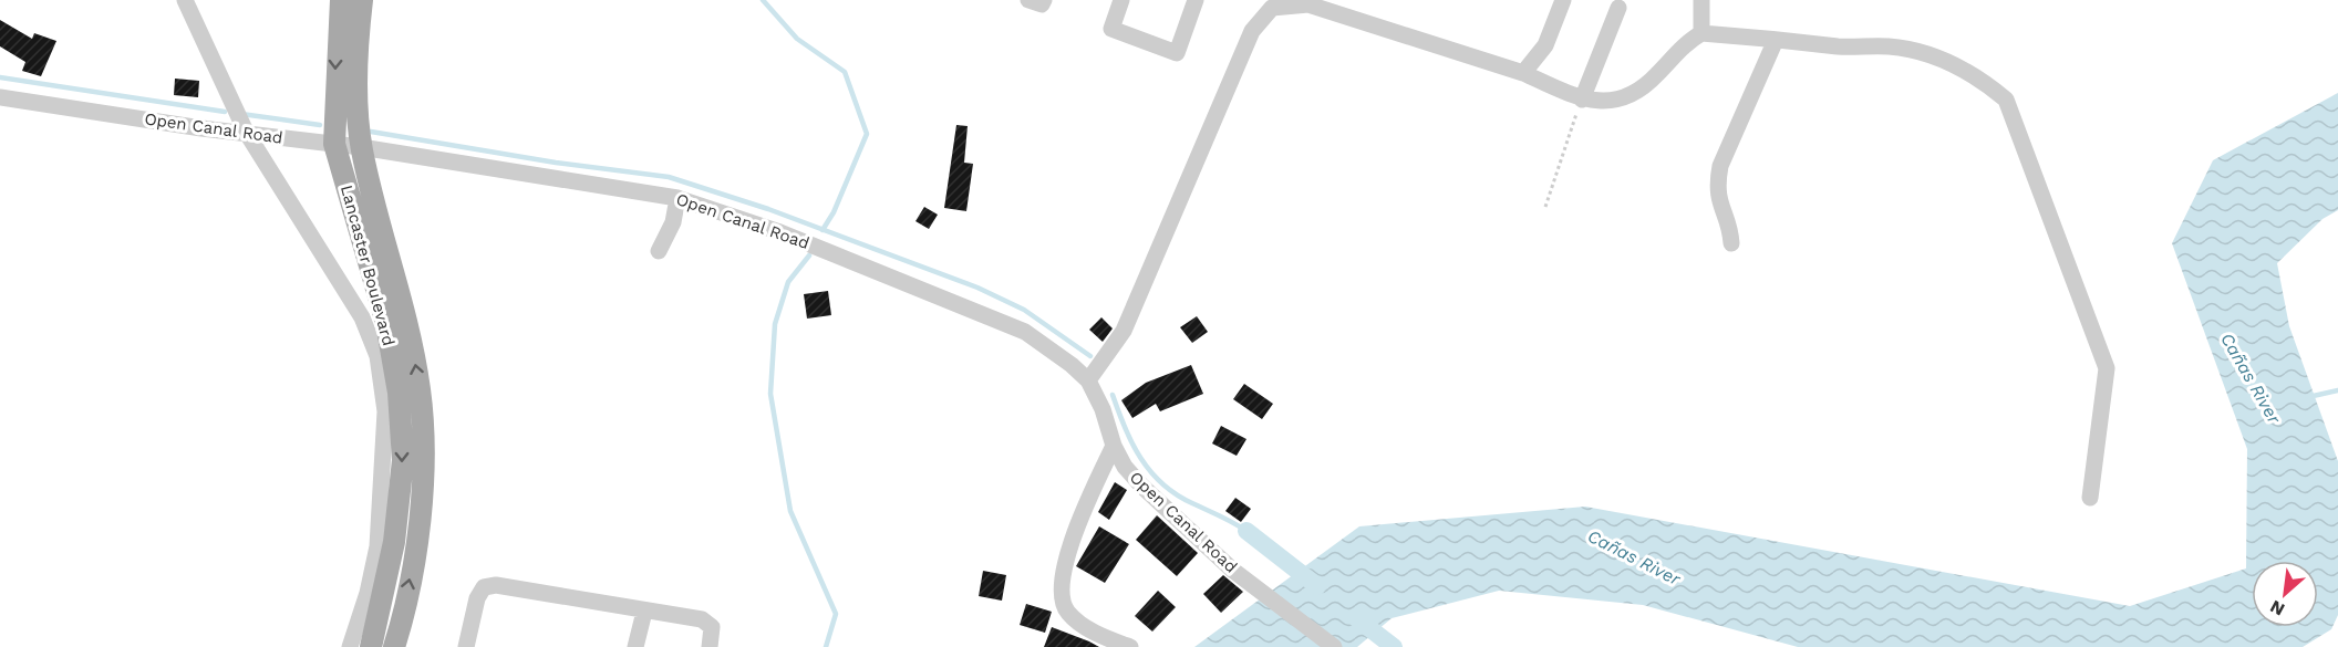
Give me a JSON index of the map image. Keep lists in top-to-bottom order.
{
  "streets": {
    "main road": ["Lancaster Boulevard"],
    "street": ["Open Canal Road"]
  },
  "crossings": [
    ["Open Canal Road", "Lancaster Boulevard"]
  ],
  "water": ["Cañas River"],
  "north": "bottom left"
}
